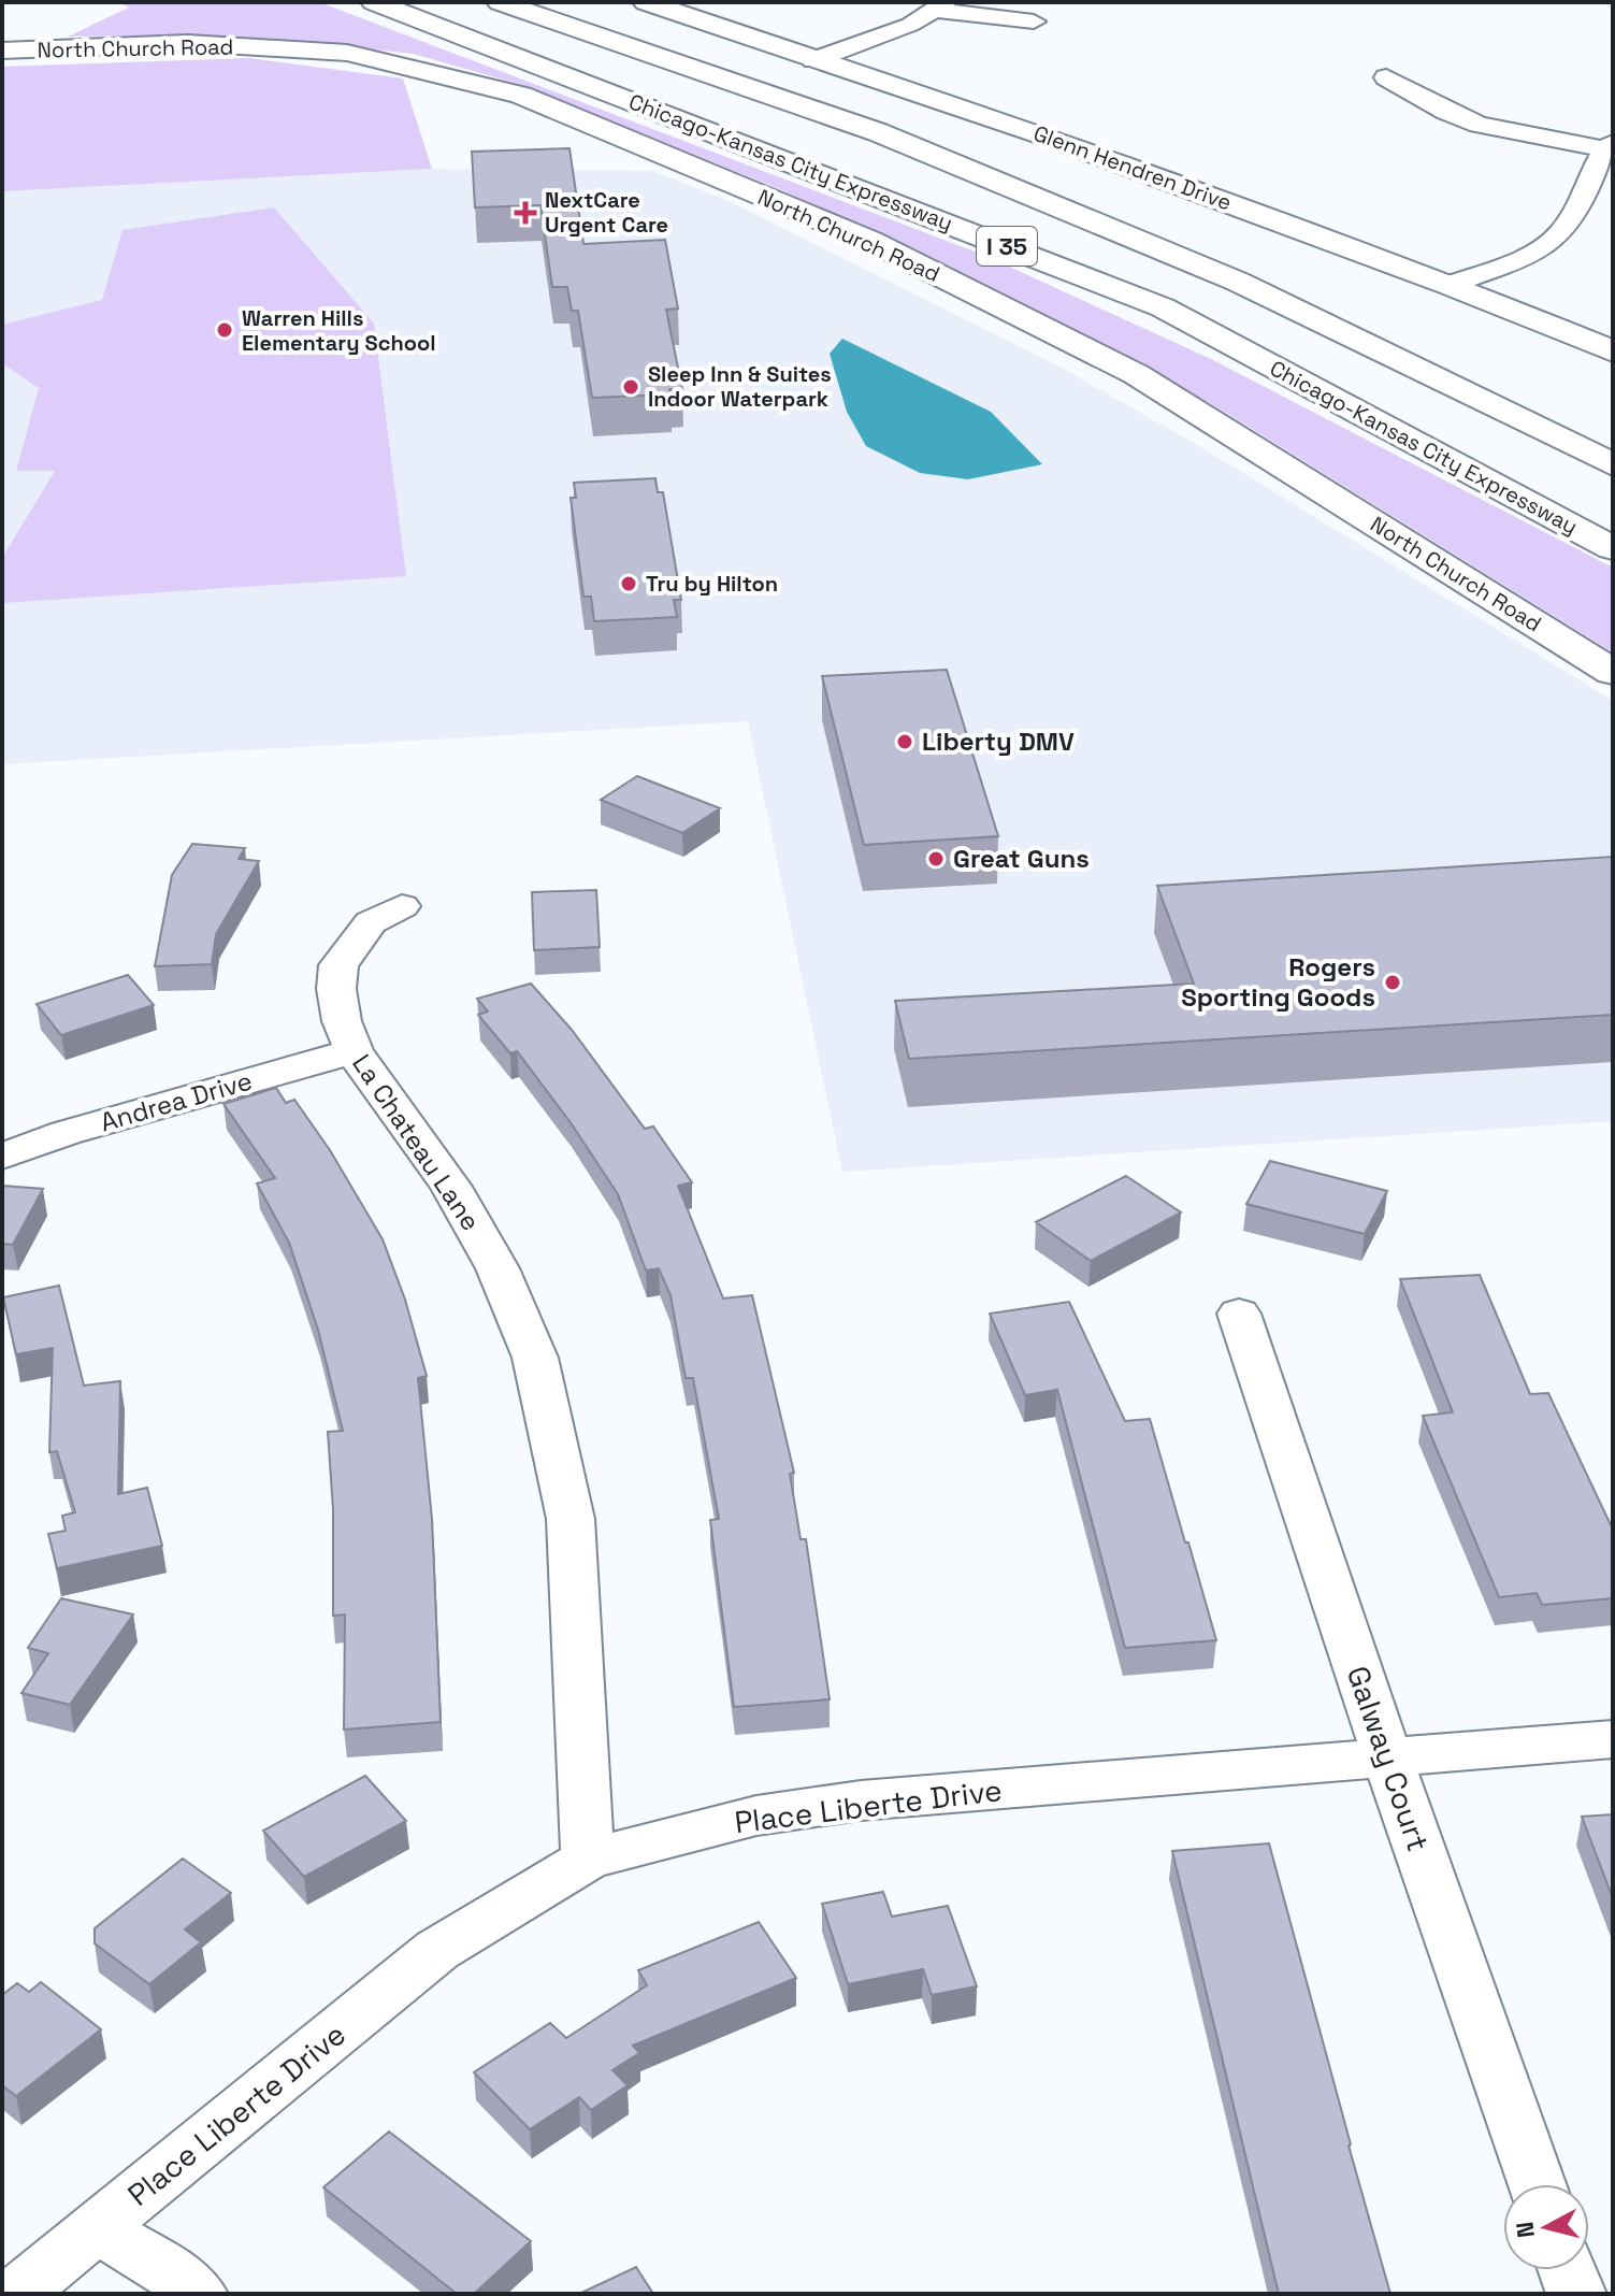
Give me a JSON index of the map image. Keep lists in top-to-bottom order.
{
  "streets": {
    "main road": [
      "North Church Road",
      "Chicago-Kansas City Expressway",
      "Glenn Hendren Drive",
      "I 35"
    ],
    "street": [
      "Andrea Drive",
      "La Chateau Lane",
      "Galway Court",
      "Place Liberte Drive"
    ]
  },
  "crossings": [
    ["Andrea Drive", "La Chateau Lane"],
    ["La Chateau Lane", "Place Liberte Drive"],
    ["Galway Court", "Place Liberte Drive"]
  ],
  "places": {
    "health": ["NextCare Urgent Care"],
    "other": [
      "Warren Hills Elementary School",
      "Sleep Inn & Suites Indoor Waterpark",
      "Tru by Hilton",
      "Liberty DMV",
      "Great Guns",
      "Rogers Sporting Goods"
    ]
  },
  "north": "left"
}
